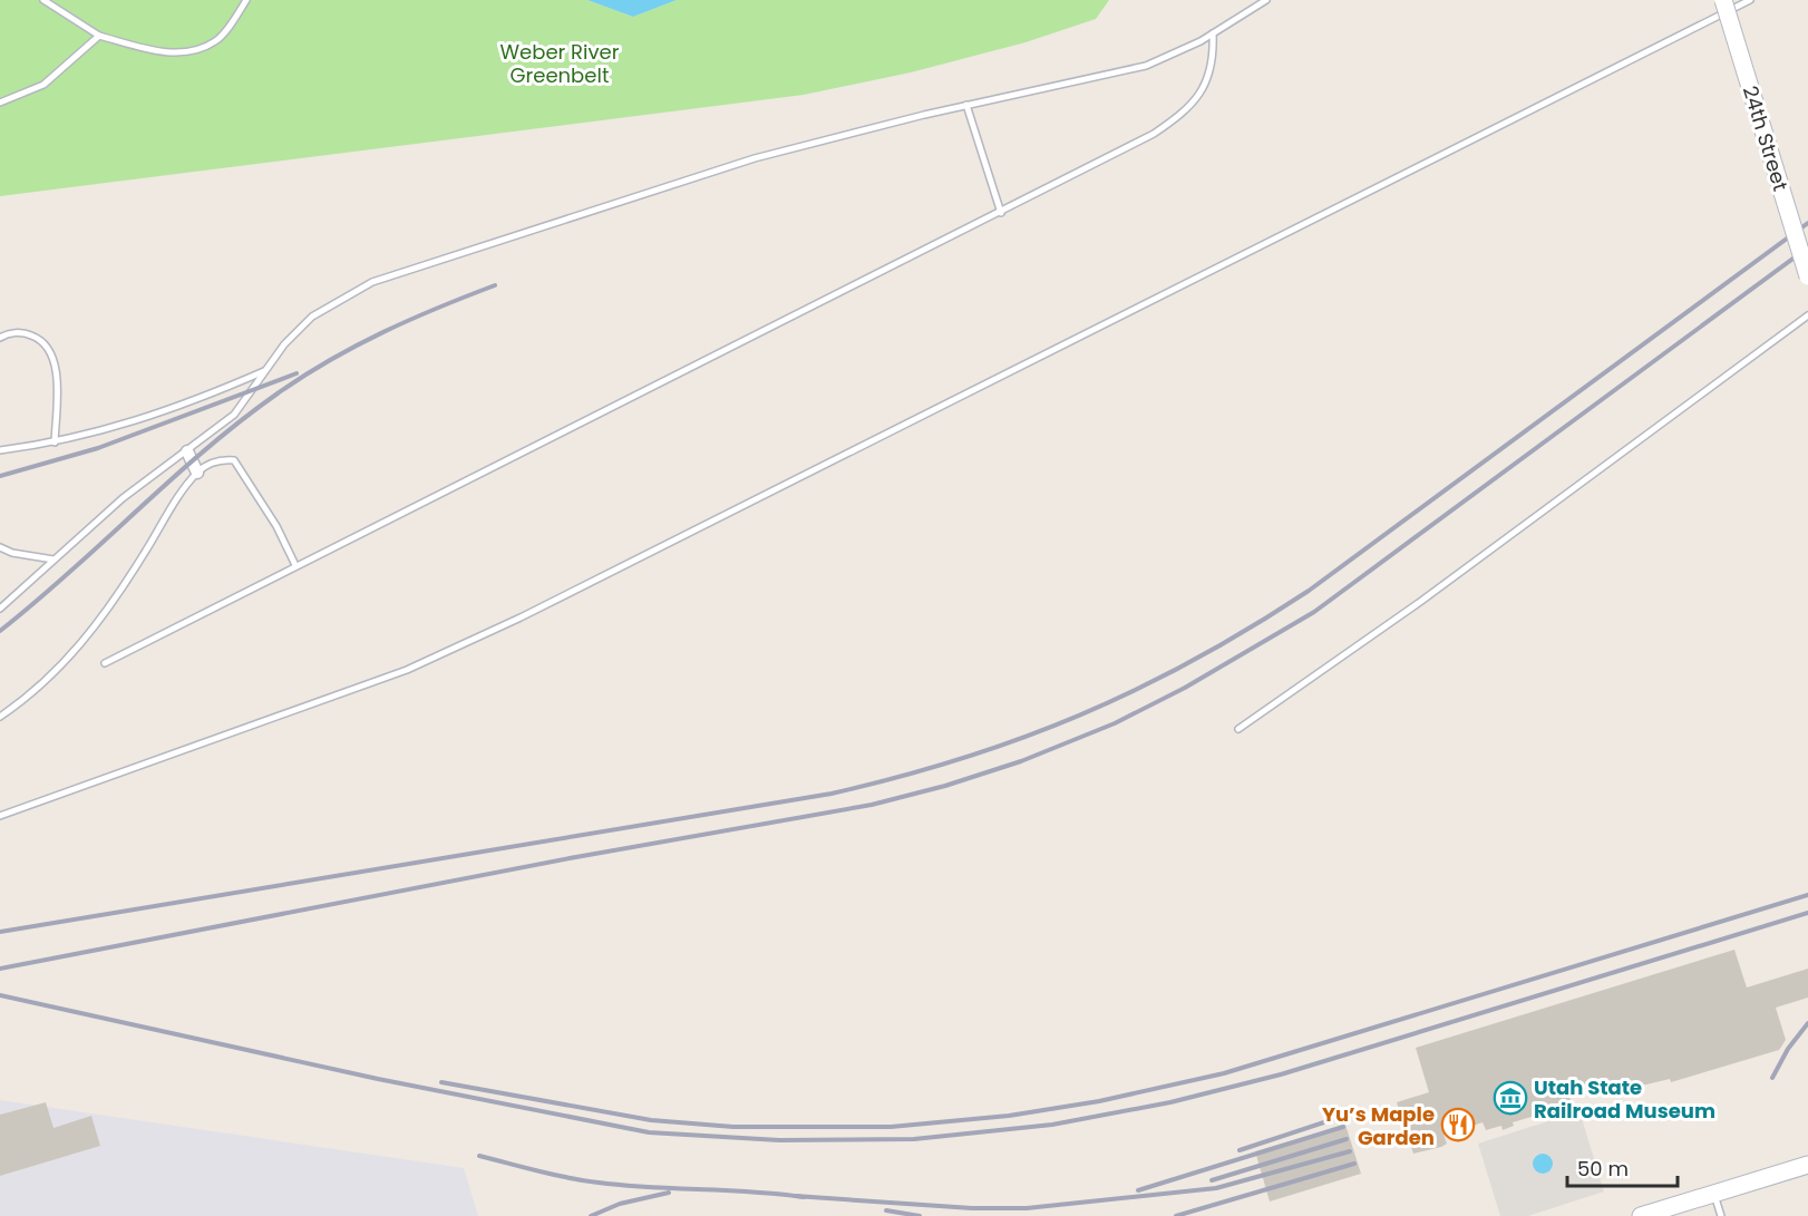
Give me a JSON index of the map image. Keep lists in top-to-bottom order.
{
  "streets": {
    "main road": ["24th Street"]
  },
  "parks": ["Weber River Greenbelt"],
  "places": {
    "museum": ["Utah State Railroad Museum"],
    "restaurant": ["Yu’s Maple Garden"]
  },
  "scale_bar": "50 m"
}
